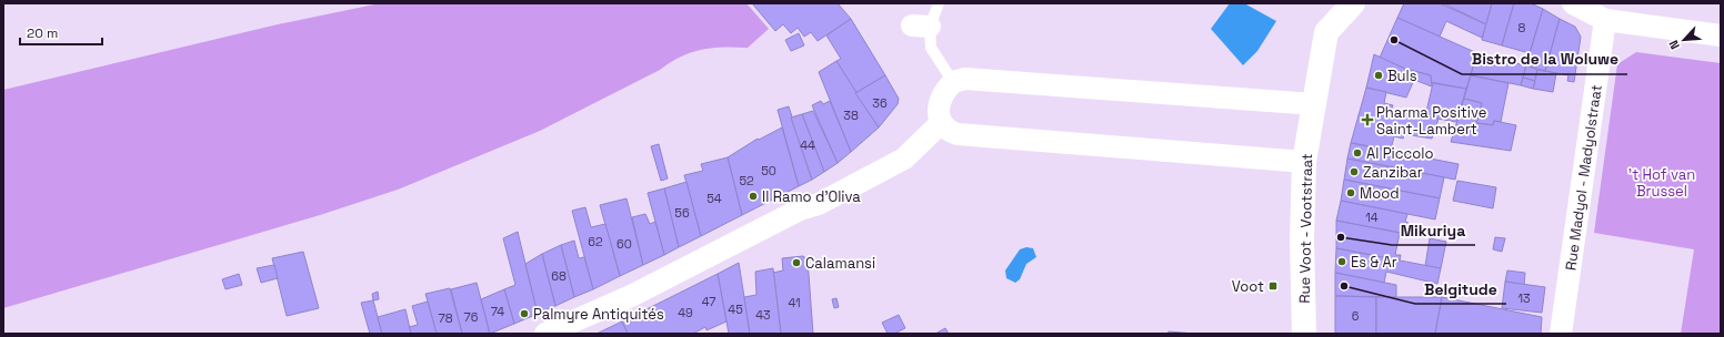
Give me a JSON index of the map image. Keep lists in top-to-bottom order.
{
  "streets": {
    "street": ["Rue Madyol - Madyolstraat", "Rue Voot - Vootstraat"]
  },
  "parks": ["'t Hof van Brussel"],
  "places": {
    "other": [
      "Bistro de la Woluwe",
      "Buls",
      "Al Piccolo",
      "Zanzibar",
      "Mood",
      "Il Ramo d'Oliva",
      "Mikuriya",
      "Es & Ar",
      "Calamansi",
      "Belgitude",
      "Palmyre Antiquités"
    ],
    "health": ["Pharma Positive Saint-Lambert"],
    "transit": ["Voot"]
  },
  "house_numbers": [
    "8",
    "36",
    "38",
    "44",
    "50",
    "52",
    "54",
    "56",
    "14",
    "62",
    "60",
    "68",
    "13",
    "47",
    "41",
    "45",
    "74",
    "49",
    "43",
    "6",
    "76",
    "78"
  ],
  "scale_bar": "20 m",
  "north": "bottom left"
}
